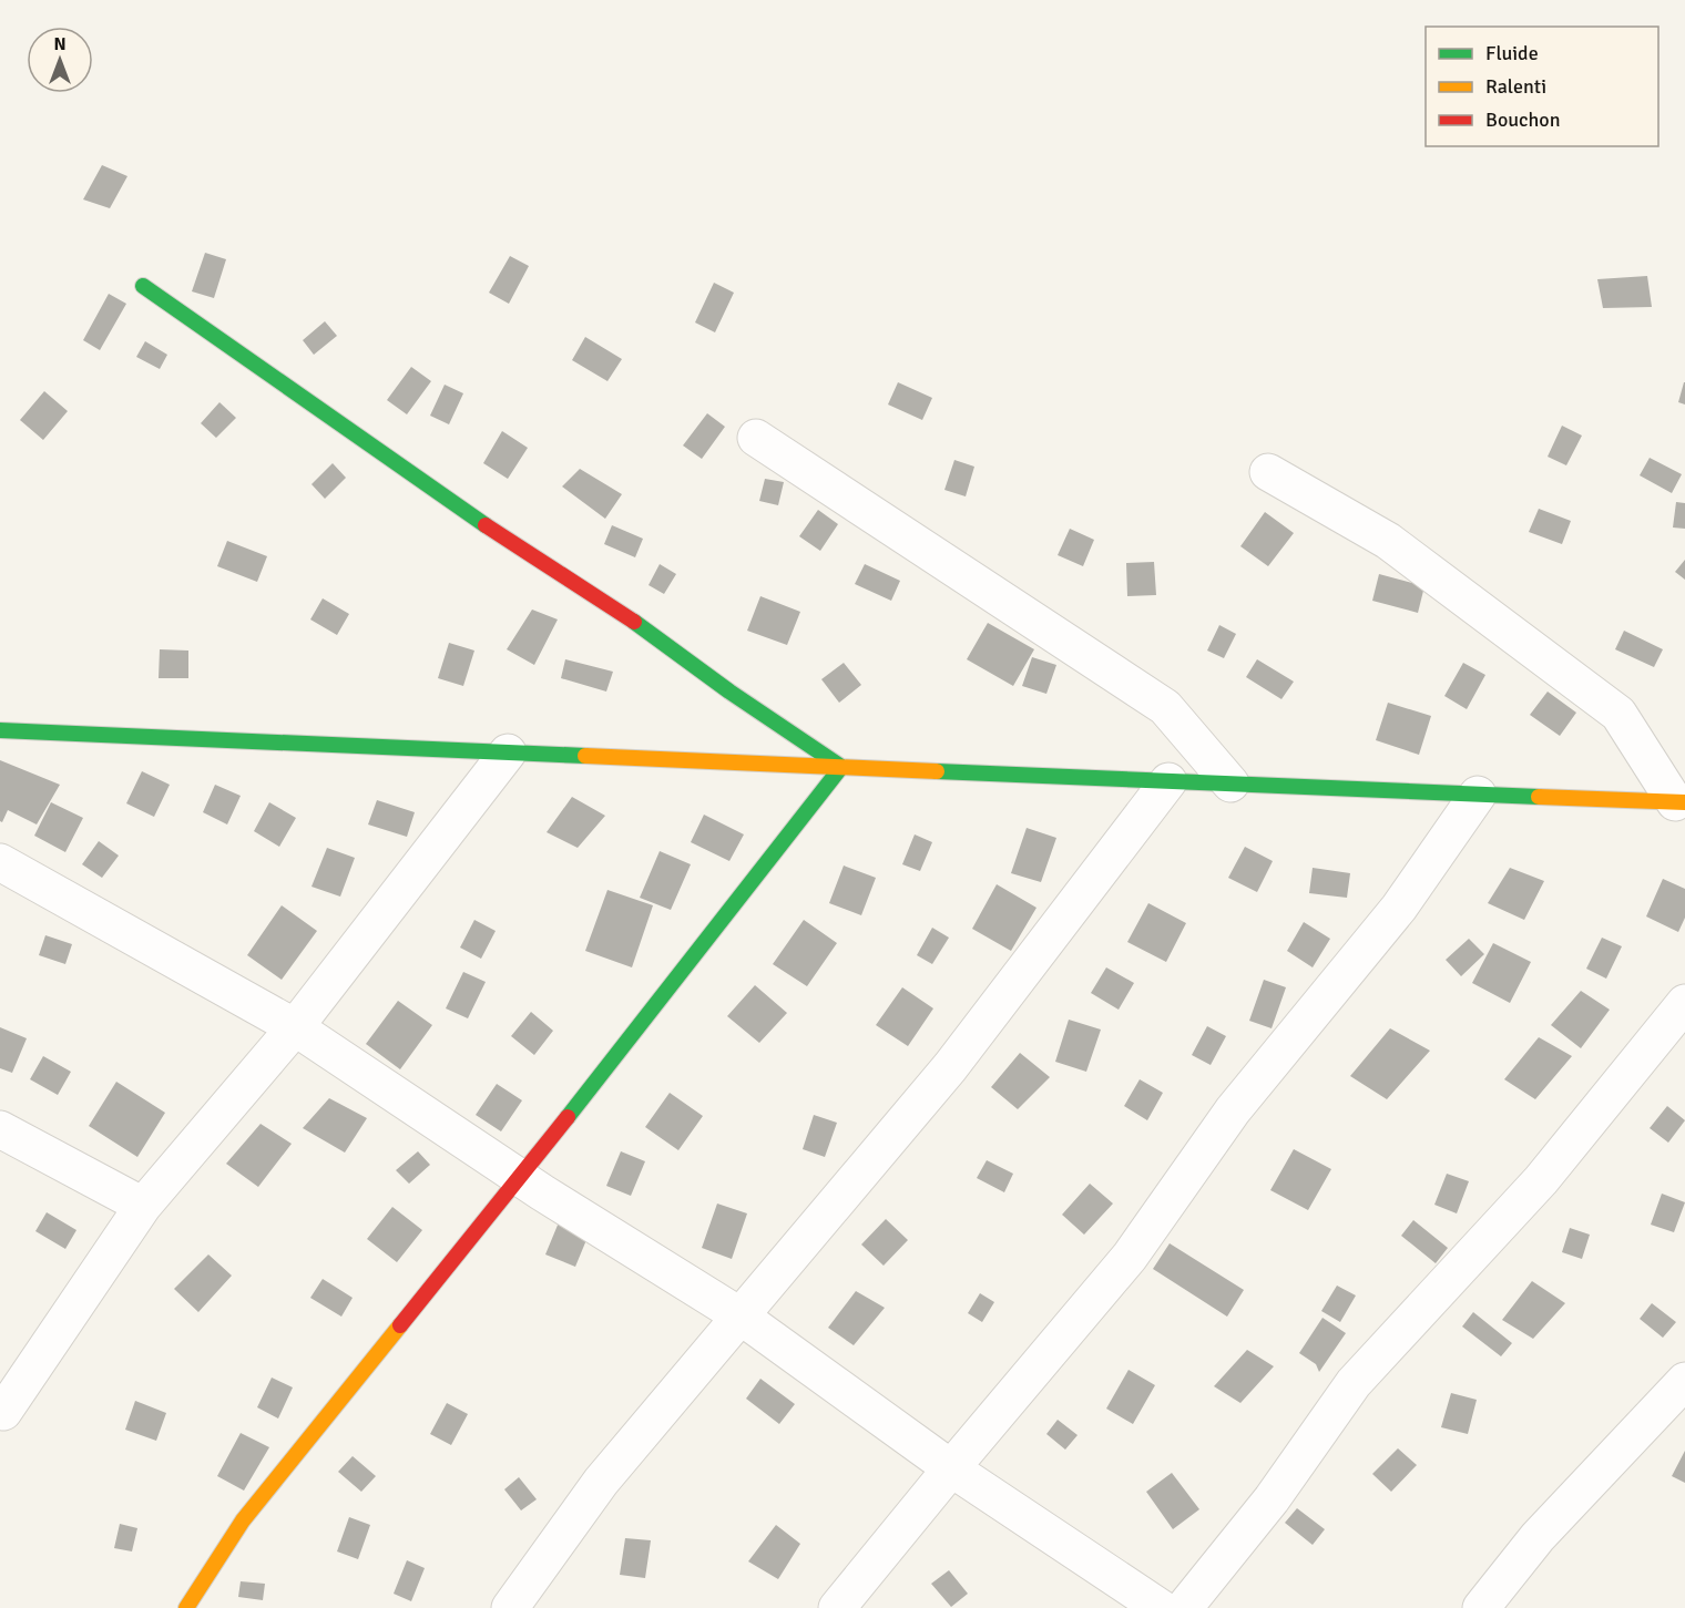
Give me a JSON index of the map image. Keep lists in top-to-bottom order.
{
  "legend": ["Fluide", "Ralenti", "Bouchon"],
  "north": "top"
}
